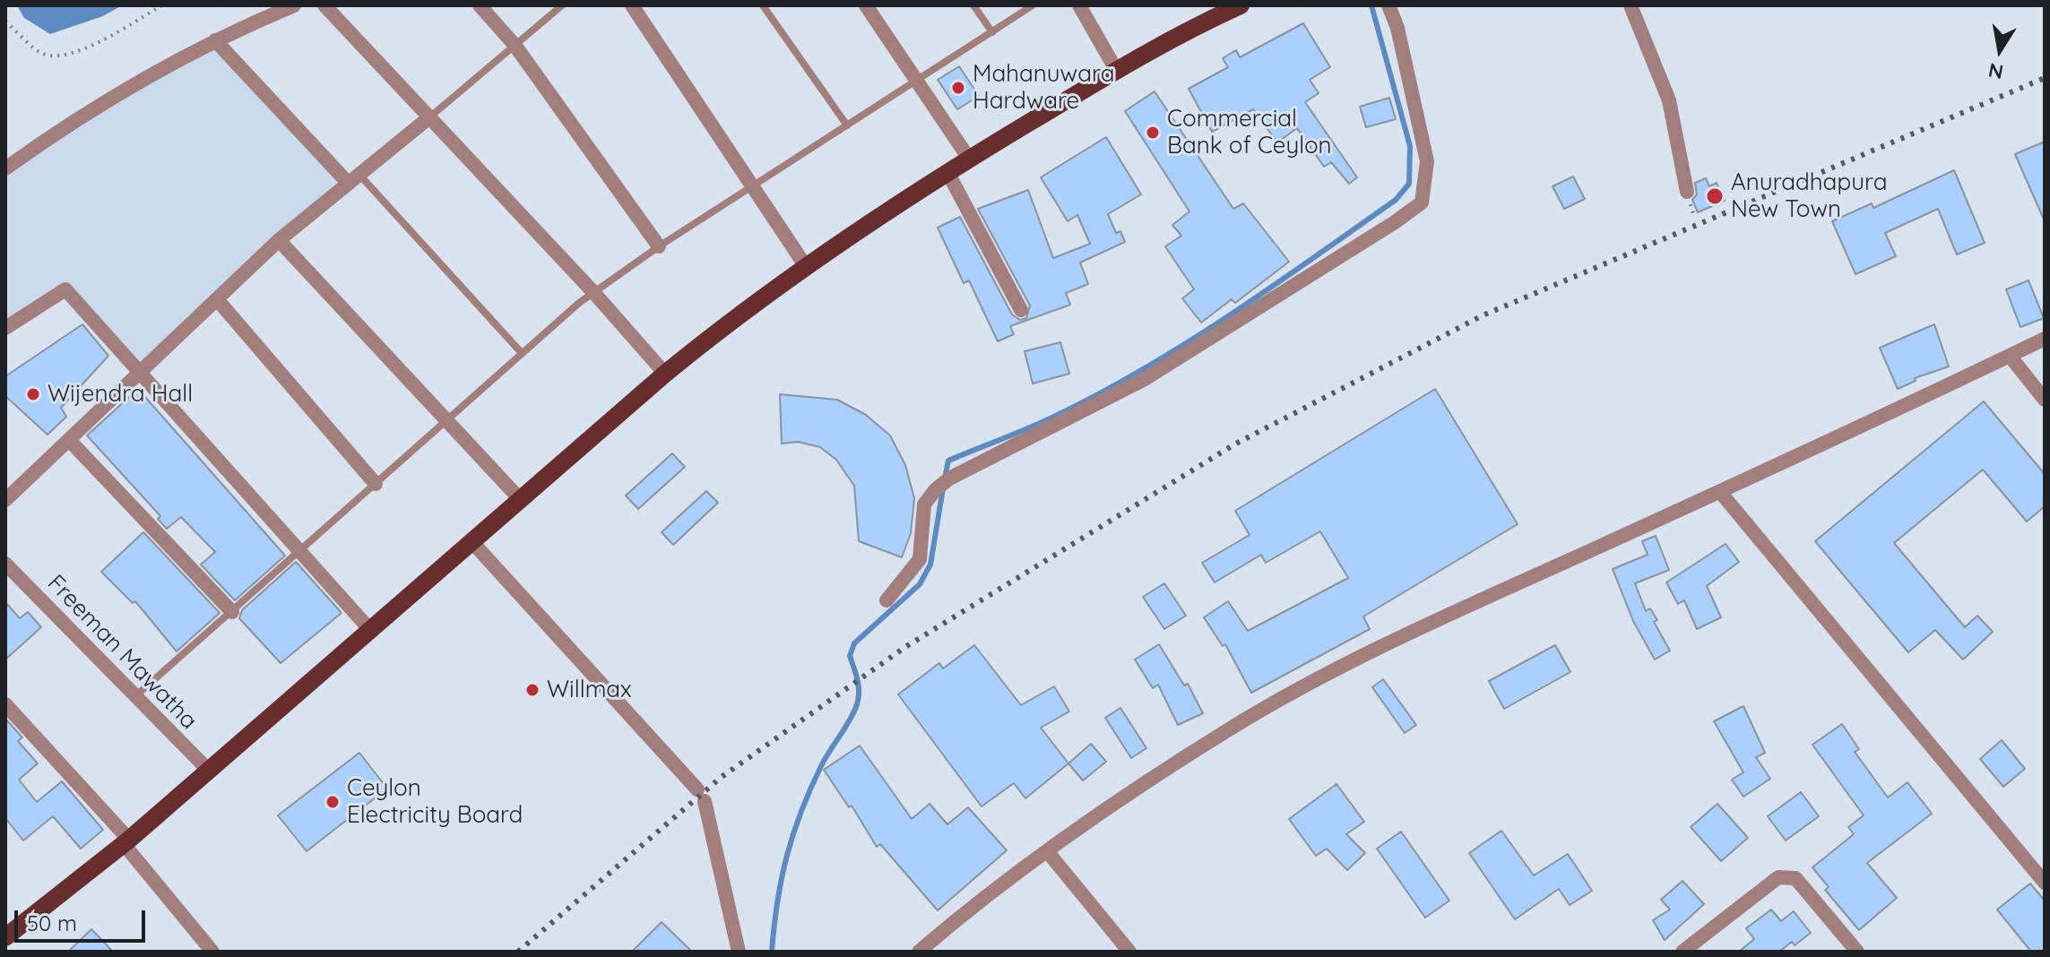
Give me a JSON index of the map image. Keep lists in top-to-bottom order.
{
  "streets": {
    "street": ["Freeman Mawatha"]
  },
  "places": [
    "Mahanuwara Hardware",
    "Commercial Bank of Ceylon",
    "Anuradhapura New Town",
    "Wijendra Hall",
    "Willmax",
    "Ceylon Electricity Board"
  ],
  "scale_bar": "50 m",
  "north": "bottom"
}
